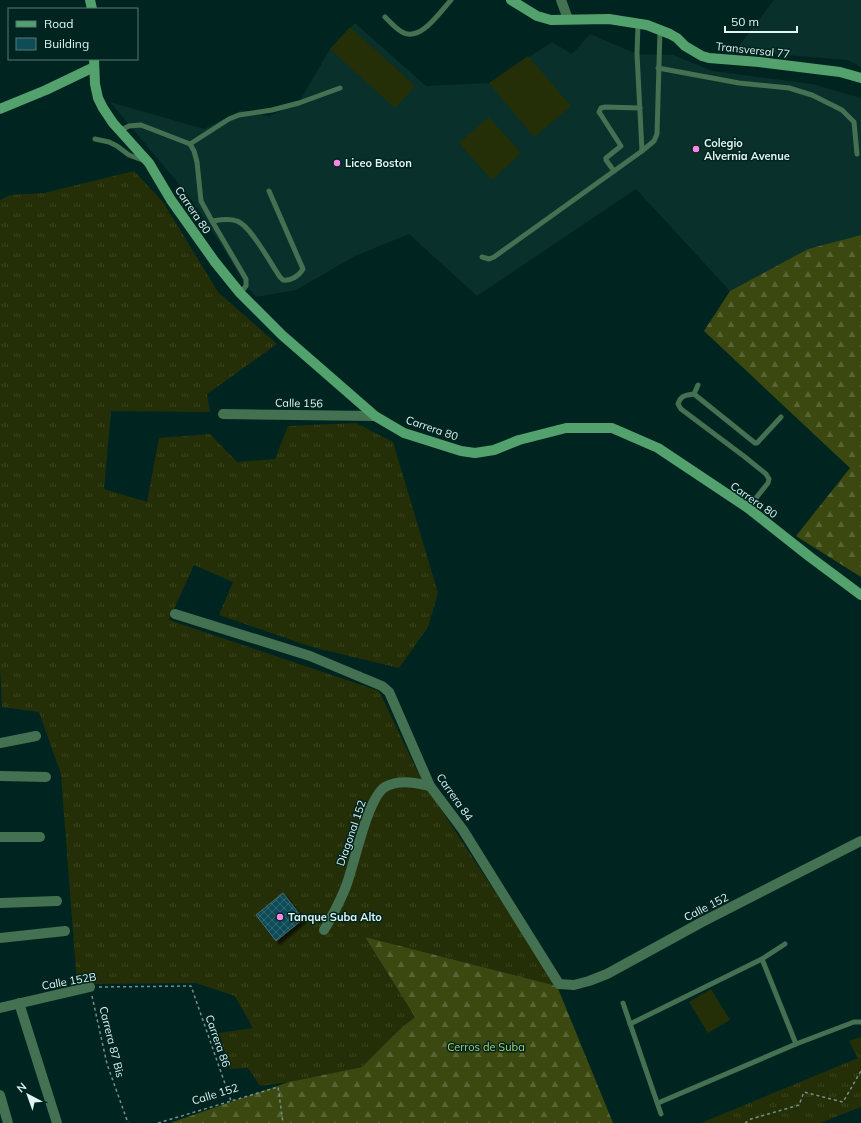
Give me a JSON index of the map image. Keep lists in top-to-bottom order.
{
  "streets": {
    "street": [
      "Transversal 77",
      "Carrera 80",
      "Calle 156",
      "Carrera 84",
      "Diagonal 152",
      "Calle 152",
      "Calle 152B"
    ],
    "path": ["Carrera 86", "Carrera 87 Bis"]
  },
  "crossings": [
    ["Carrera 80", "Calle 156"],
    ["Carrera 84", "Diagonal 152"],
    ["Carrera 84", "Calle 152"],
    ["Calle 152", "Carrera 86"],
    ["Calle 152B", "Carrera 86"],
    ["Calle 152B", "Carrera 87 Bis"]
  ],
  "parks": ["Cerros de Suba"],
  "places": ["Colegio Alvernia Avenue", "Liceo Boston", "Tanque Suba Alto"],
  "legend": ["Road", "Building"],
  "scale_bar": "50 m",
  "north": "top left"
}
